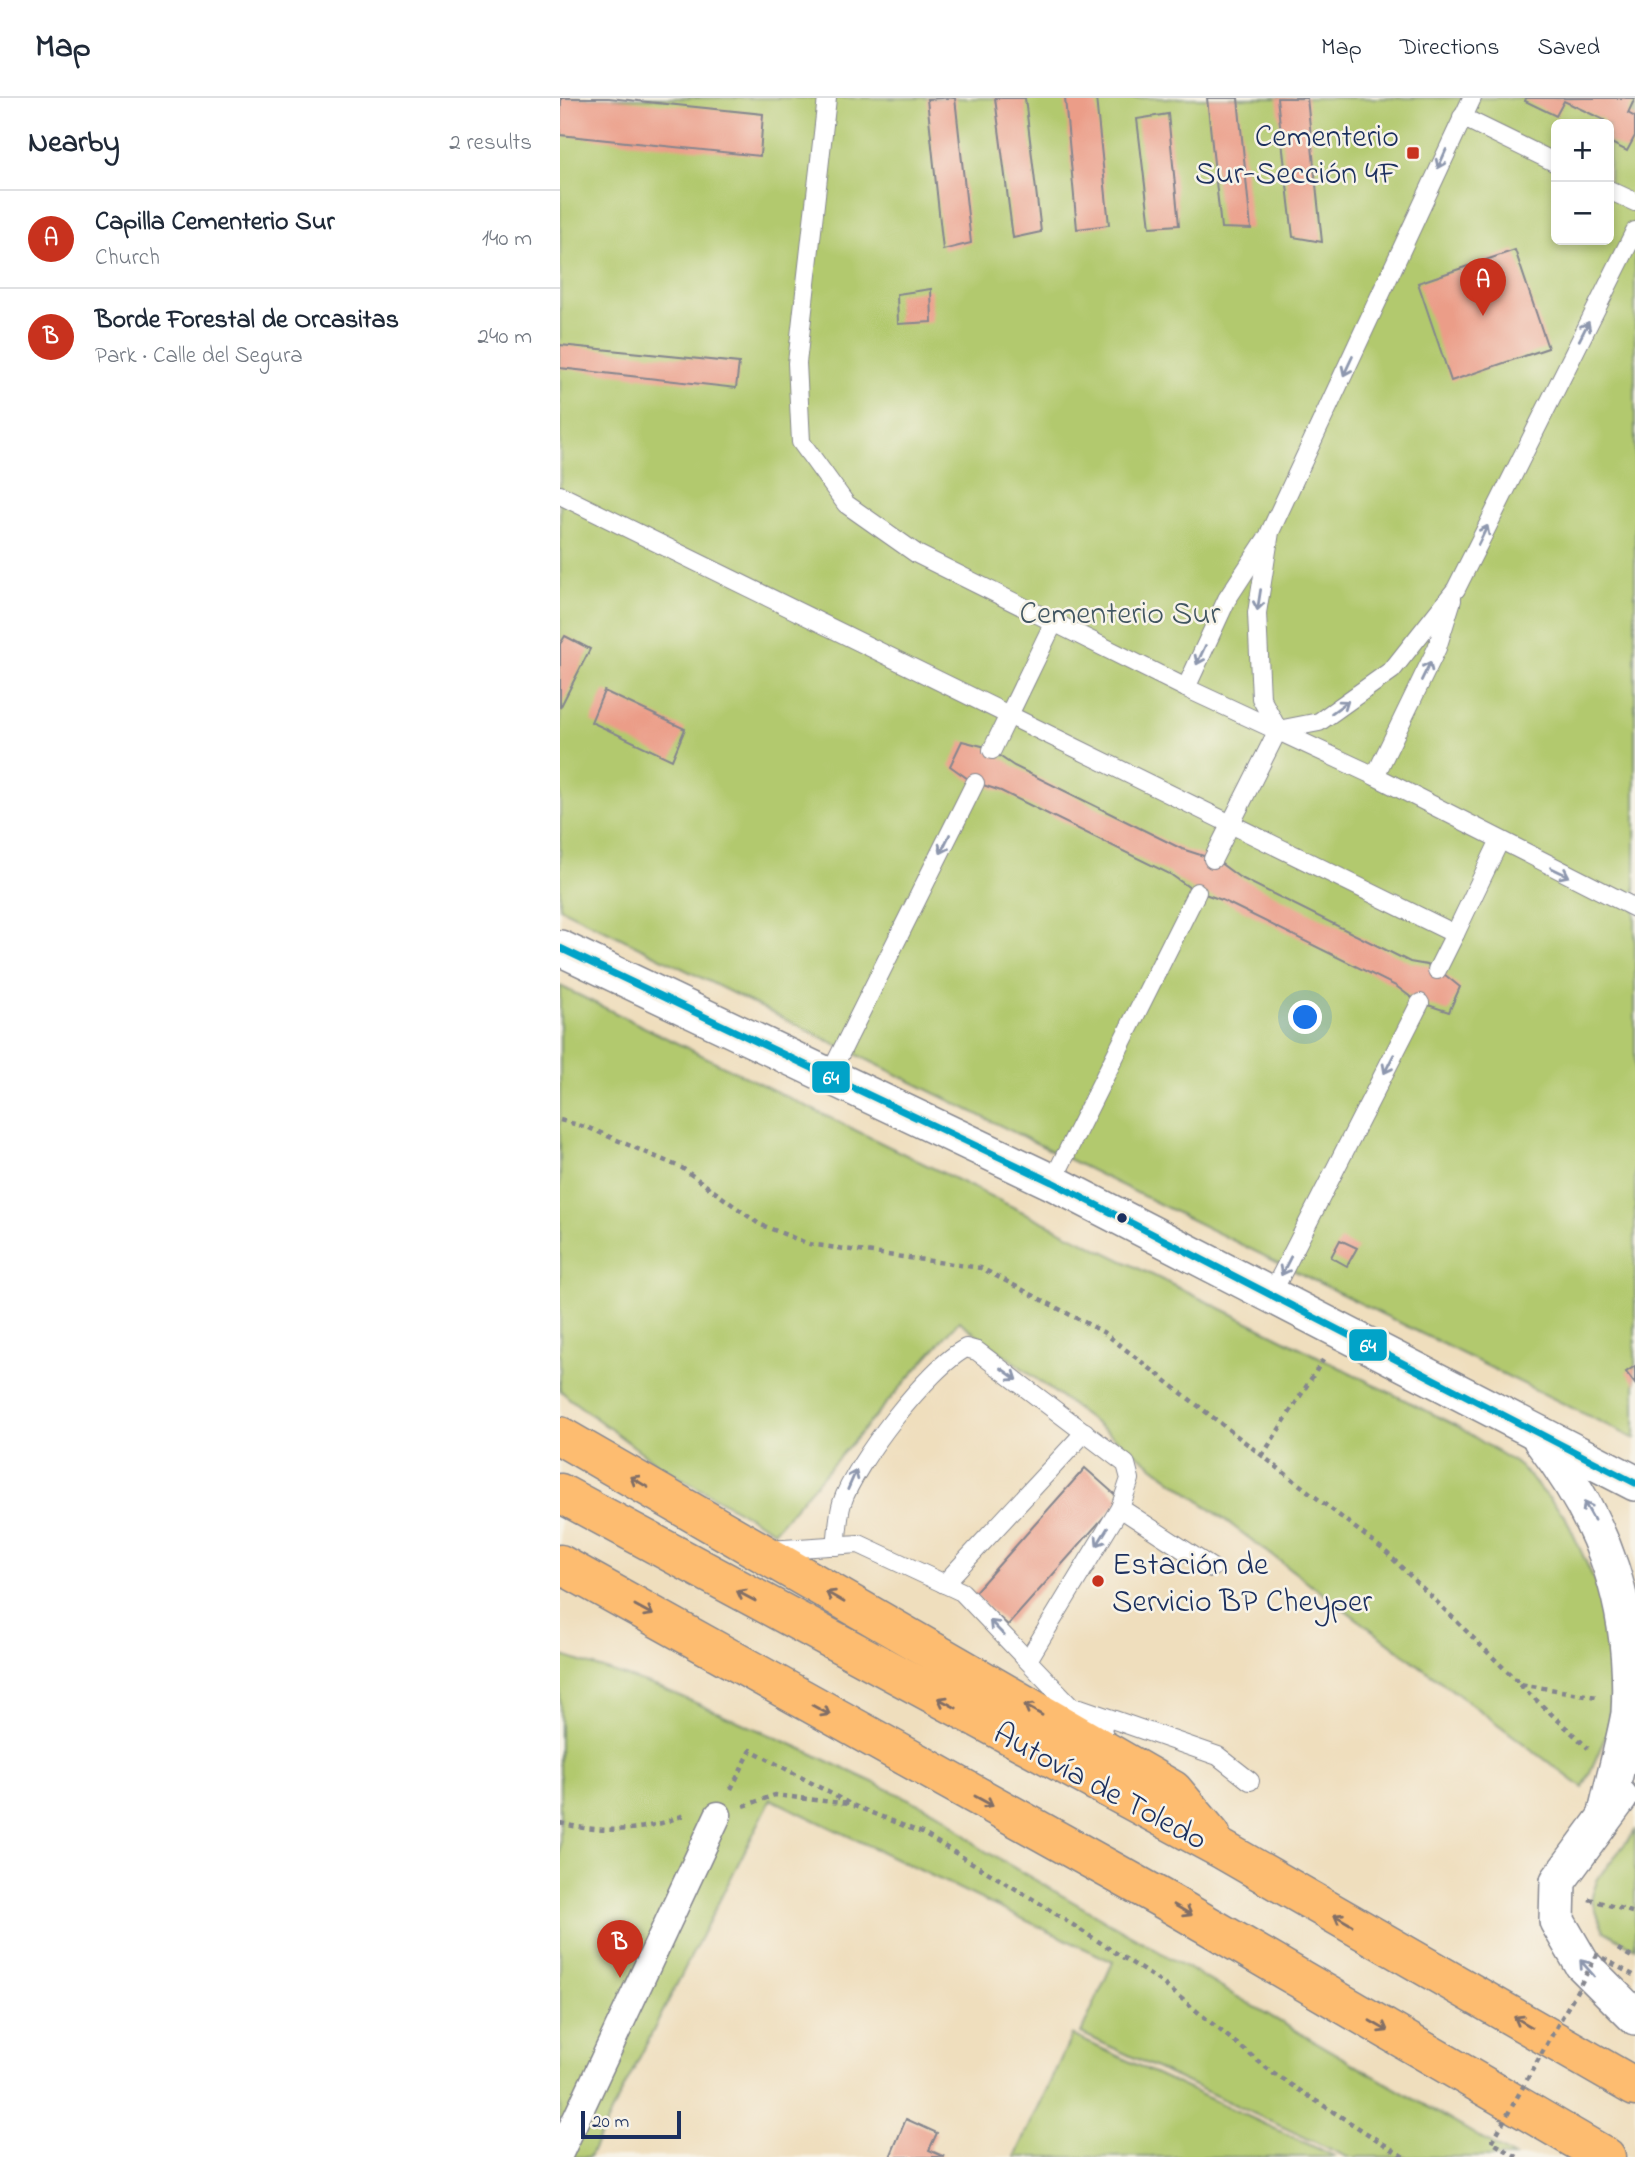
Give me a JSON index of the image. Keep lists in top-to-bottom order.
{
  "streets": {
    "highway": ["Autovía de Toledo"]
  },
  "parks": ["Cementerio Sur"],
  "places": {
    "transit": ["Cementerio Sur-Sección 4F"],
    "other": ["Estación de Servicio BP Cheyper"]
  },
  "lines": ["transit line 64"],
  "scale_bar": "20 m",
  "page": {
    "header": "Map",
    "nav": ["Map", "Directions", "Saved"],
    "heading": ["Nearby", "2 results"],
    "map_buttons": ["+", "−"],
    "list": [
      {
        "mark": "A",
        "name": "Capilla Cementerio Sur",
        "note": "Church",
        "value": "140 m"
      },
      {
        "mark": "B",
        "name": "Borde Forestal de Orcasitas",
        "note": "Park · Calle del Segura",
        "value": "240 m"
      }
    ],
    "pins": ["A", "B"],
    "scale": "20 m"
  }
}
